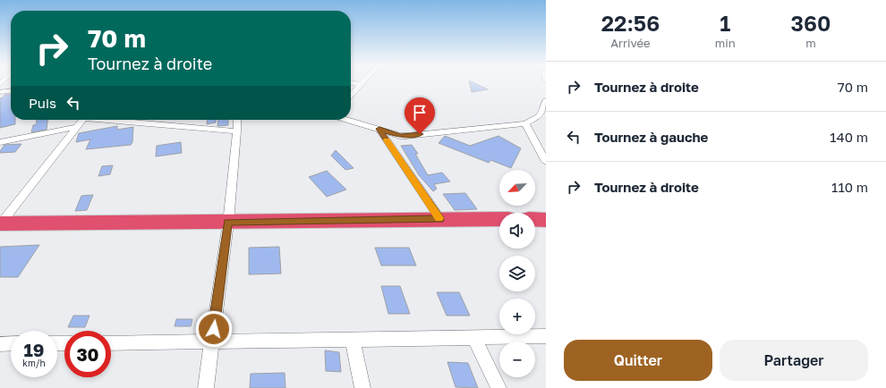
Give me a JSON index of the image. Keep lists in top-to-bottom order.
{
  "north": "bottom left",
  "page": {
    "eta": [
      "22:56",
      "Arrivée",
      "1",
      "min",
      "360",
      "m"
    ],
    "turn": ["70 m", "Tournez à droite"],
    "list": [
      {
        "name": "Tournez à droite",
        "value": "70 m"
      },
      {
        "name": "Tournez à gauche",
        "value": "140 m"
      },
      {
        "name": "Tournez à droite",
        "value": "110 m"
      }
    ],
    "then": "Puis",
    "map_buttons": ["+", "−"],
    "speed": "19 km/h",
    "limit": "30",
    "buttons": ["Quitter", "Partager"]
  }
}
